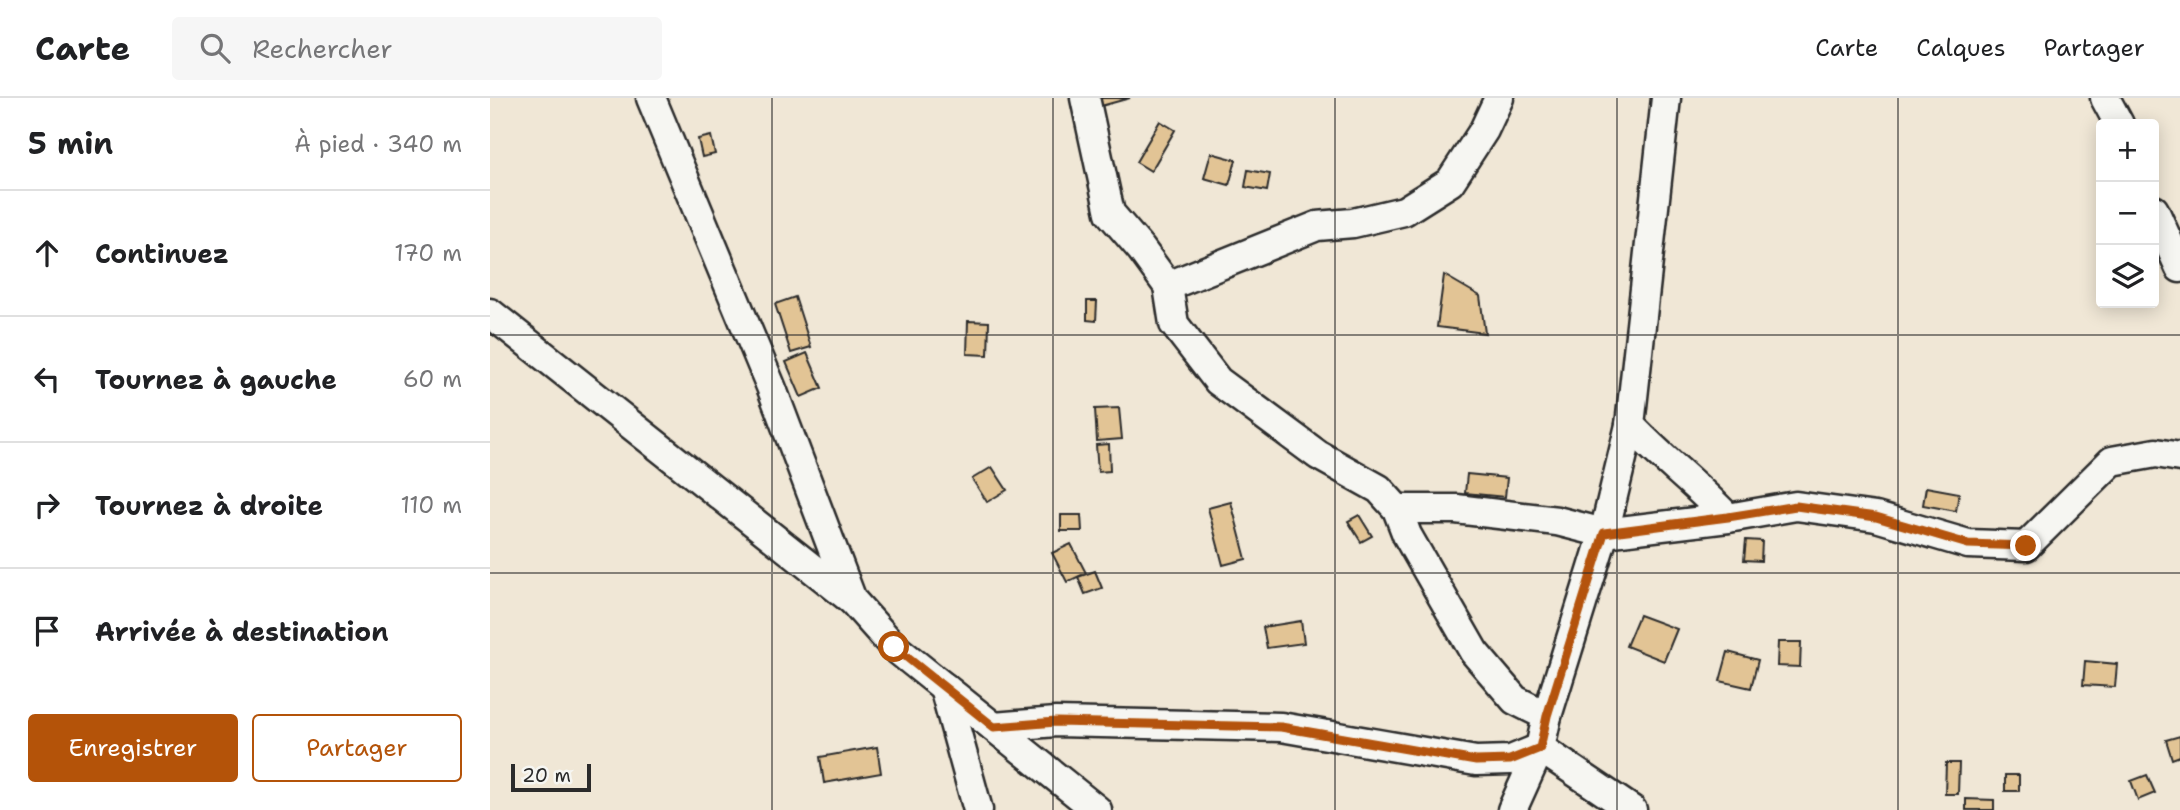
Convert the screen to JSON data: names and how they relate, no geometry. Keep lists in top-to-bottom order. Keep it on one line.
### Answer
{"scale_bar":"20 m","page":{"header":"Carte","search":"Rechercher","nav":["Carte","Calques","Partager"],"heading":["5 min","À pied · 340 m"],"map_buttons":["+","−"],"list":[["Continuez","170 m"],["Tournez à gauche","60 m"],["Tournez à droite","110 m"],"Arrivée à destination"],"buttons":["Enregistrer","Partager"],"scale":"20 m"}}
